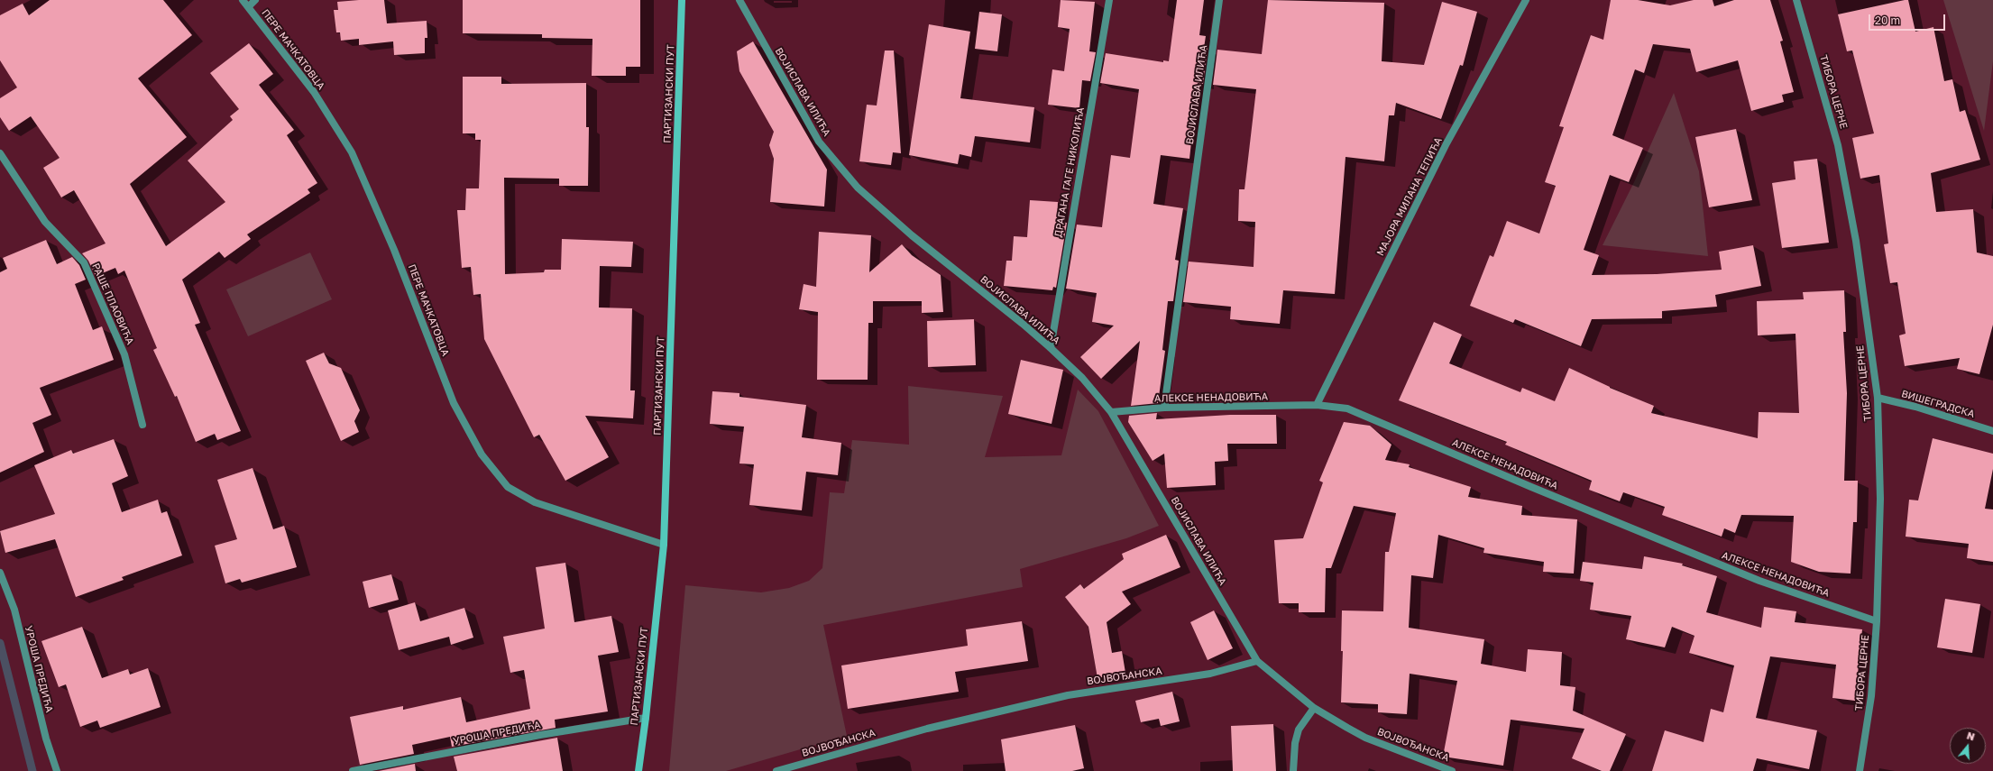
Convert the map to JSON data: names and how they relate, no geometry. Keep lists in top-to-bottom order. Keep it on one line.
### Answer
{"streets":{"main road":["ПАРТИЗАНСКИ ПУТ"],"street":["ПЕРЕ МАЧКАТОВЦА","ВОЈИСЛАВА ИЛИЋА","ТИБОРА ЦЕРНЕ","ДРАГАНА ГАГЕ НИКОЛИЋА","МАЈОРА МИЛАНА ТЕПИЋА","РАШЕ ПЛАОВИЋА","АЛЕКСЕ НЕНАДОВИЋА","ВИШЕГРАДСКА","УРОША ПРЕДИЋА","ВОЈВОЂАНСКА"]},"crossings":[["ПЕРЕ МАЧКАТОВЦА","ПАРТИЗАНСКИ ПУТ"],["ВОЈИСЛАВА ИЛИЋА","ДРАГАНА ГАГЕ НИКОЛИЋА"],["ВОЈИСЛАВА ИЛИЋА","АЛЕКСЕ НЕНАДОВИЋА"],["ВОЈИСЛАВА ИЛИЋА","ВОЈВОЂАНСКА"],["ТИБОРА ЦЕРНЕ","АЛЕКСЕ НЕНАДОВИЋА"],["ТИБОРА ЦЕРНЕ","ВИШЕГРАДСКА"],["ПАРТИЗАНСКИ ПУТ","УРОША ПРЕДИЋА"],["МАЈОРА МИЛАНА ТЕПИЋА","АЛЕКСЕ НЕНАДОВИЋА"]],"scale_bar":"20 m","north":"top"}
